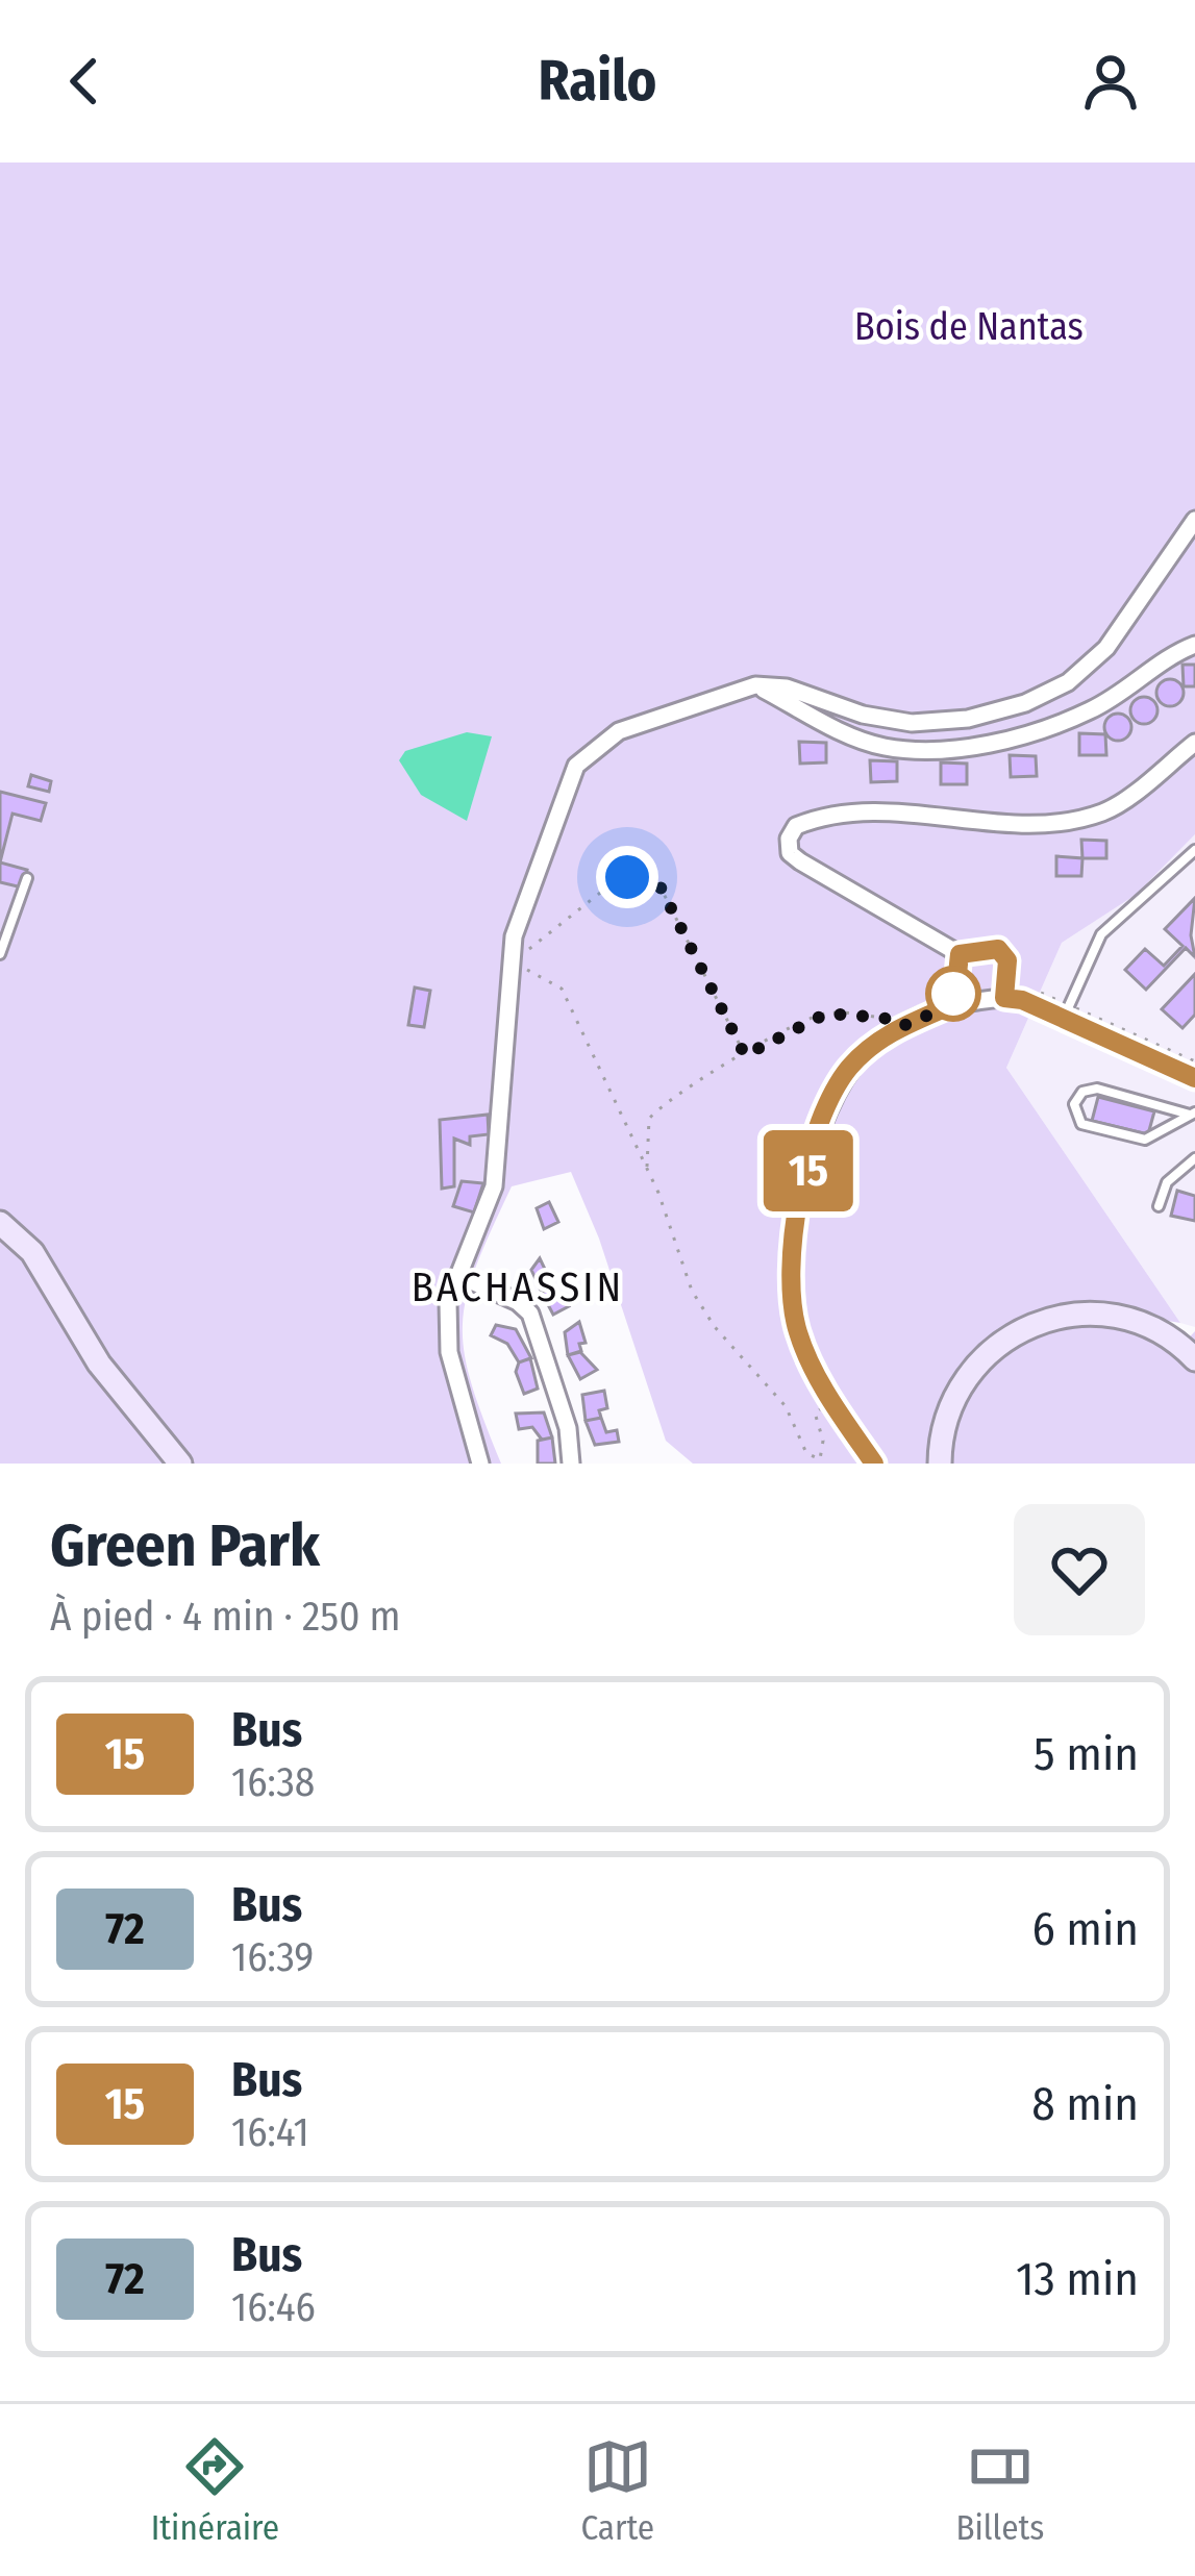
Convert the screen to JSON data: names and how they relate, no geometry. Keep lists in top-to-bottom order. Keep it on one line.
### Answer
{"districts":["BACHASSIN"],"parks":["Bois de Nantas"],"lines":["bus line 15"],"page":{"header":"Railo","on_map":"15","heading":["Green Park","À pied · 4 min · 250 m"],"list":[{"mark":"15","name":"Bus","note":"16:38","value":"5 min"},{"mark":"72","name":"Bus","note":"16:39","value":"6 min"},{"mark":"15","name":"Bus","note":"16:41","value":"8 min"},{"mark":"72","name":"Bus","note":"16:46","value":"13 min"}],"tabs":["Itinéraire","Carte","Billets"]}}
